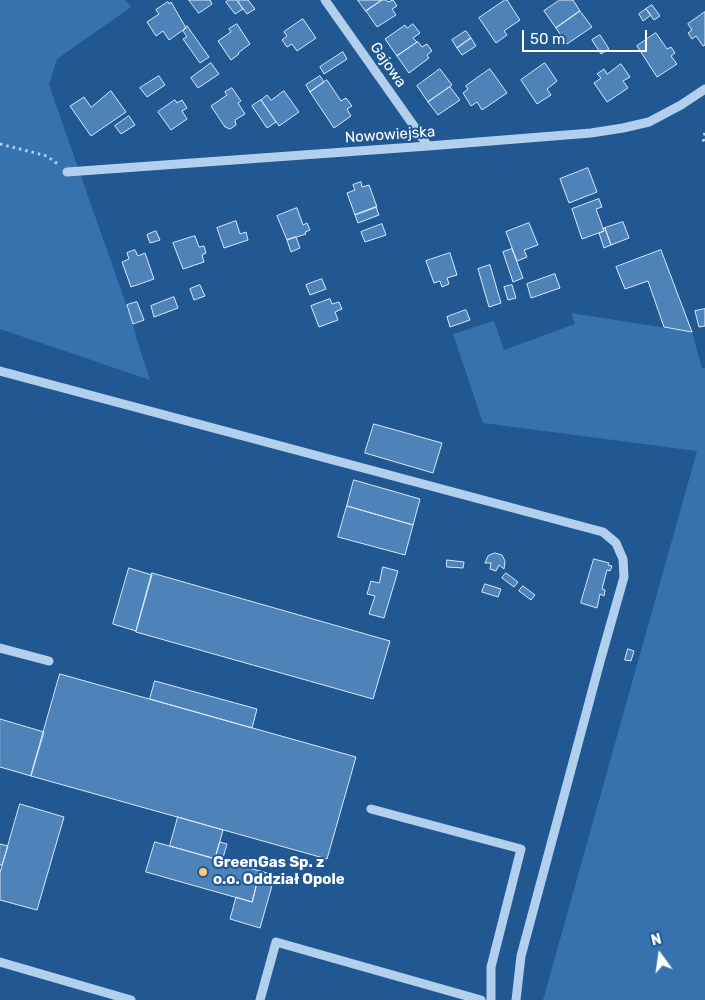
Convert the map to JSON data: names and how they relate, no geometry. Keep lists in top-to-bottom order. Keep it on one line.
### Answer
{"streets":{"street":["Gajowa","Nowowiejska"]},"crossings":[["Gajowa","Nowowiejska"]],"places":["GreenGas Sp. z o.o. Oddział Opole"],"scale_bar":"50 m","north":"top"}
